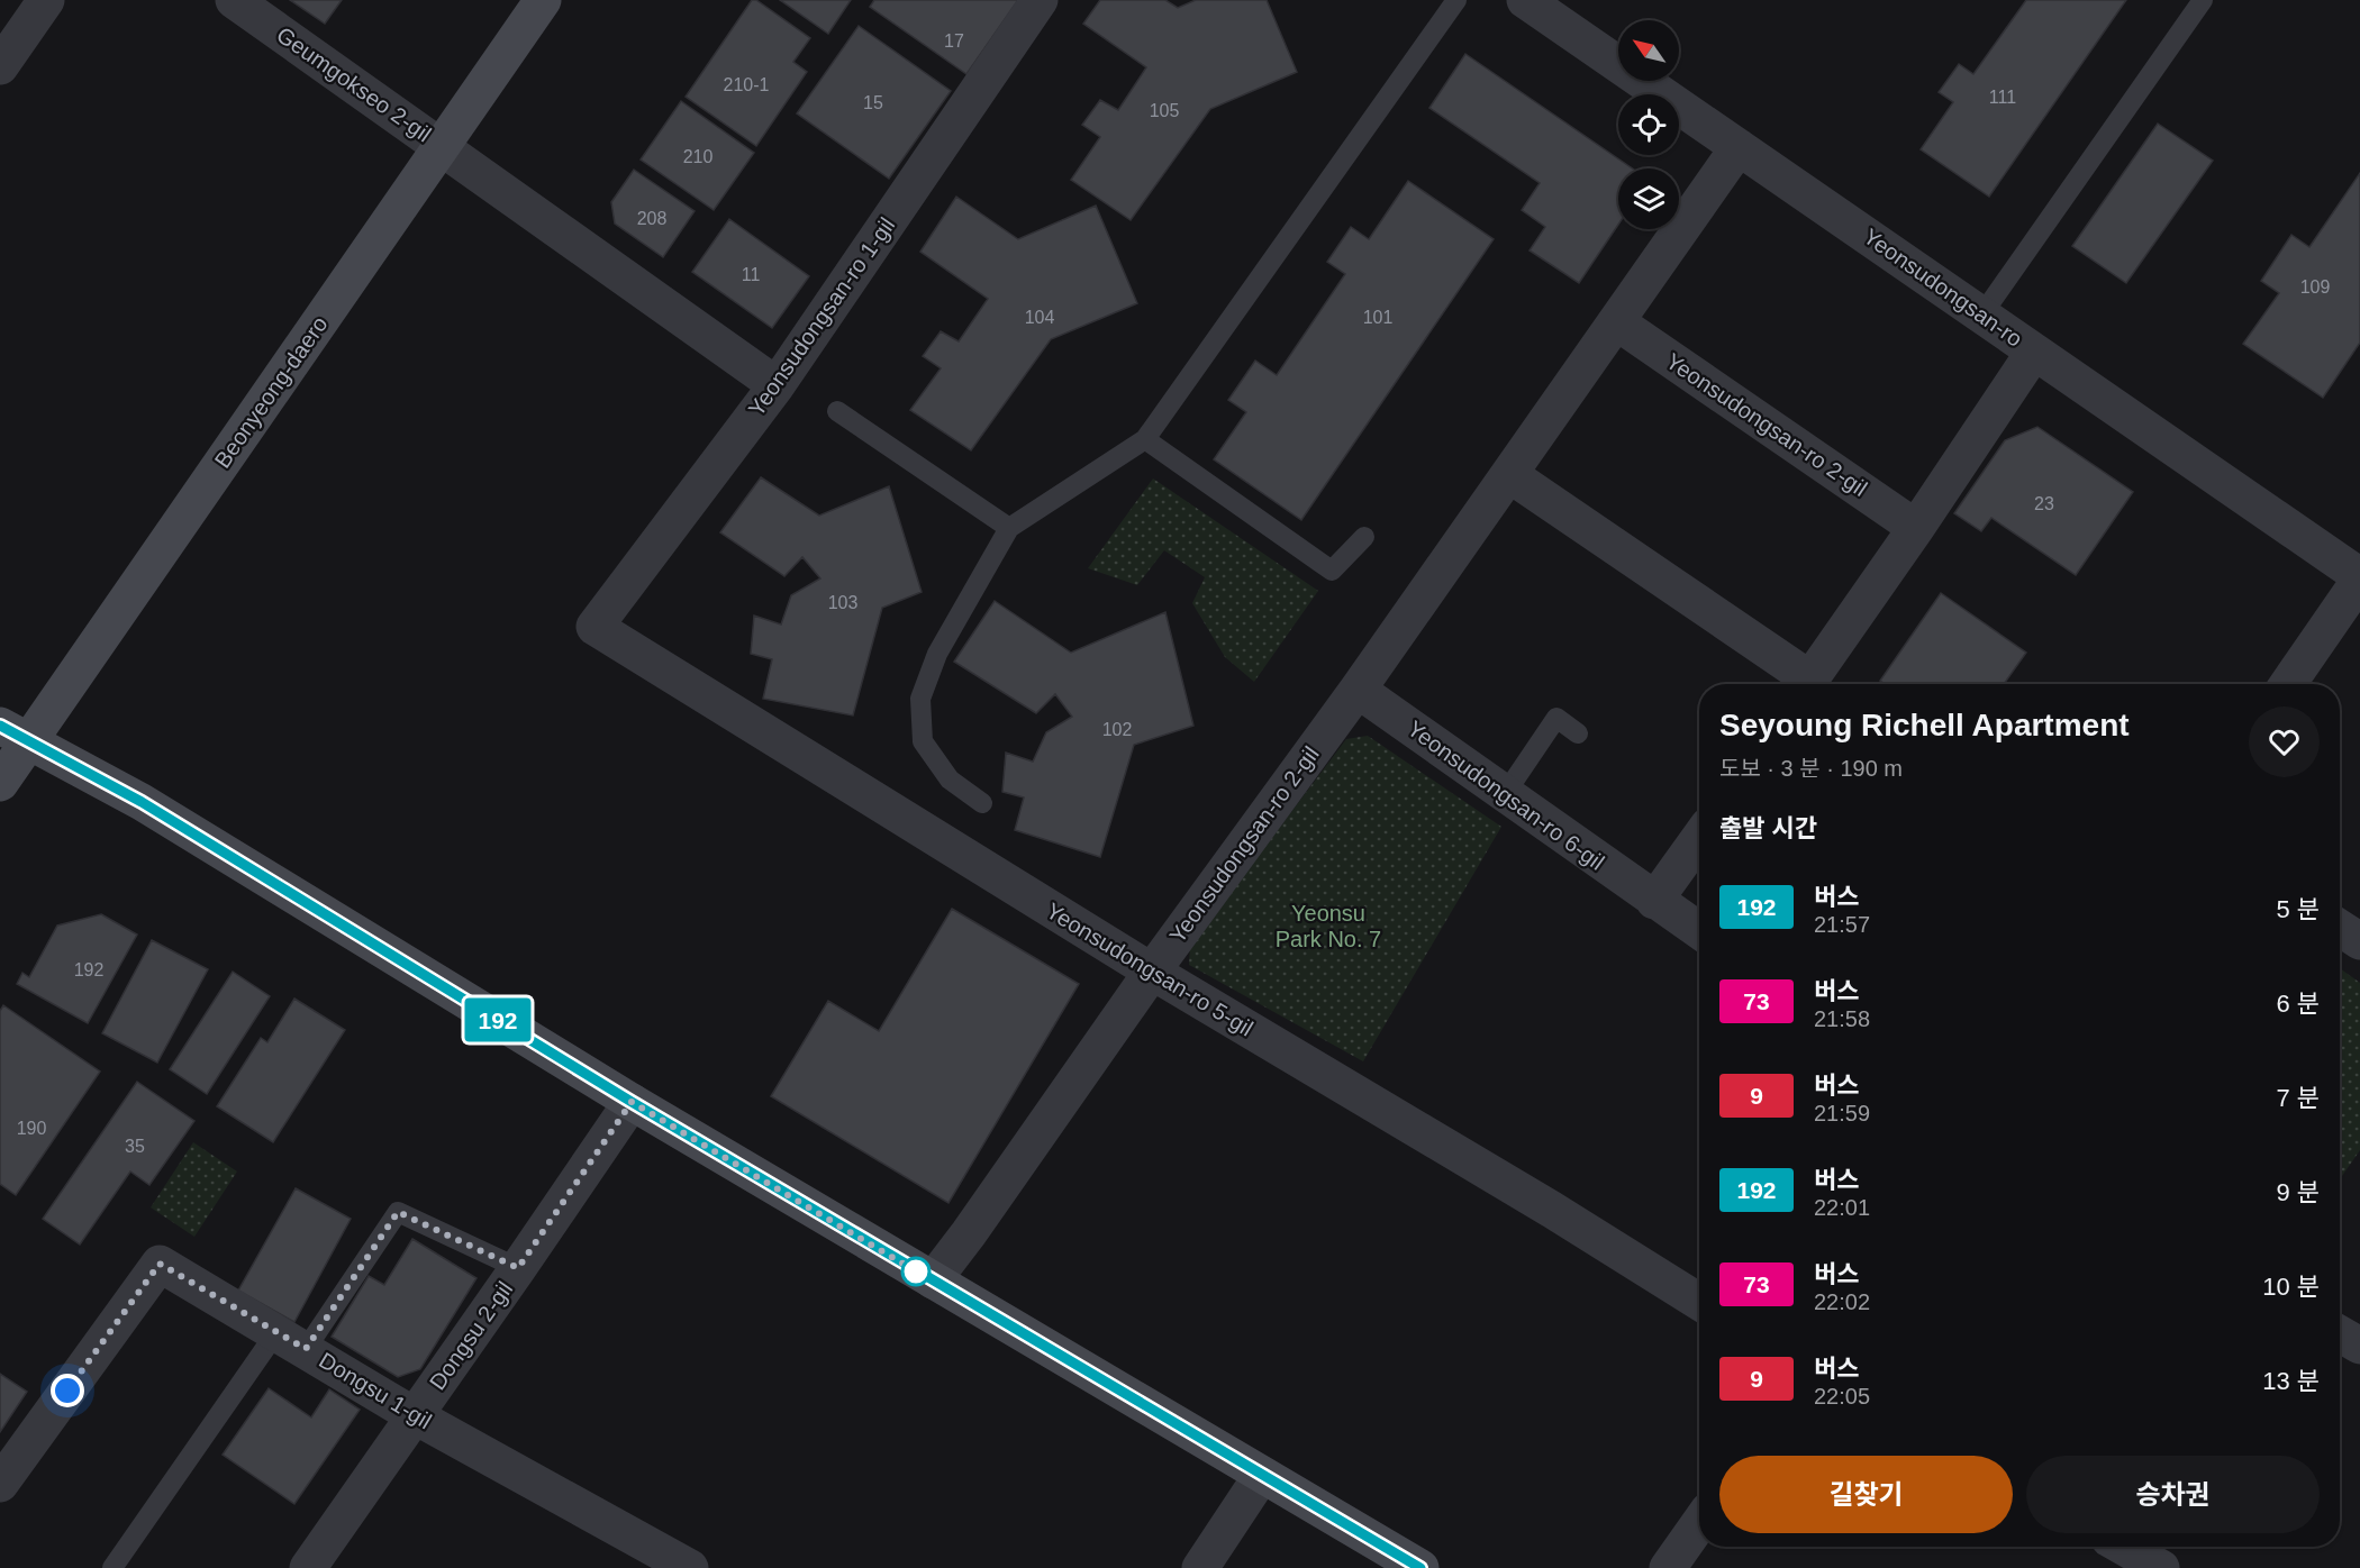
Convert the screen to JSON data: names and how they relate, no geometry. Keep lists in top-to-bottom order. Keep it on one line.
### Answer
{"streets":{"street":["Geumgokseo 2-gil","Yeonsudongsan-ro","Yeonsudongsan-ro 1-gil","Beonyeong-daero","Yeonsudongsan-ro 2-gil","Yeonsudongsan-ro 6-gil","Yeonsudongsan-ro 5-gil","Dongsu 2-gil","Dongsu 1-gil"]},"crossings":[["Geumgokseo 2-gil","Yeonsudongsan-ro 1-gil"],["Geumgokseo 2-gil","Beonyeong-daero"],["Yeonsudongsan-ro","Yeonsudongsan-ro 2-gil"],["Yeonsudongsan-ro 1-gil","Yeonsudongsan-ro 5-gil"],["Yeonsudongsan-ro 2-gil","Yeonsudongsan-ro 6-gil"],["Yeonsudongsan-ro 2-gil","Yeonsudongsan-ro 5-gil"],["Dongsu 2-gil","Dongsu 1-gil"]],"parks":["Yeonsu Park No. 7"],"lines":["bus line 192"],"house_numbers":["17","210-1","111","15","105","210","208","11","109","104","101","23","103","102","192","190","35"],"north":"top left","page":{"on_map":"192","heading":[["Seyoung Richell Apartment","도보 · 3 분 · 190 m"],"출발 시간"],"list":[{"mark":"192","name":"버스","note":"21:57","value":"5 분"},{"mark":"73","name":"버스","note":"21:58","value":"6 분"},{"mark":"9","name":"버스","note":"21:59","value":"7 분"},{"mark":"192","name":"버스","note":"22:01","value":"9 분"},{"mark":"73","name":"버스","note":"22:02","value":"10 분"},{"mark":"9","name":"버스","note":"22:05","value":"13 분"}],"buttons":["길찾기","승차권"]}}
